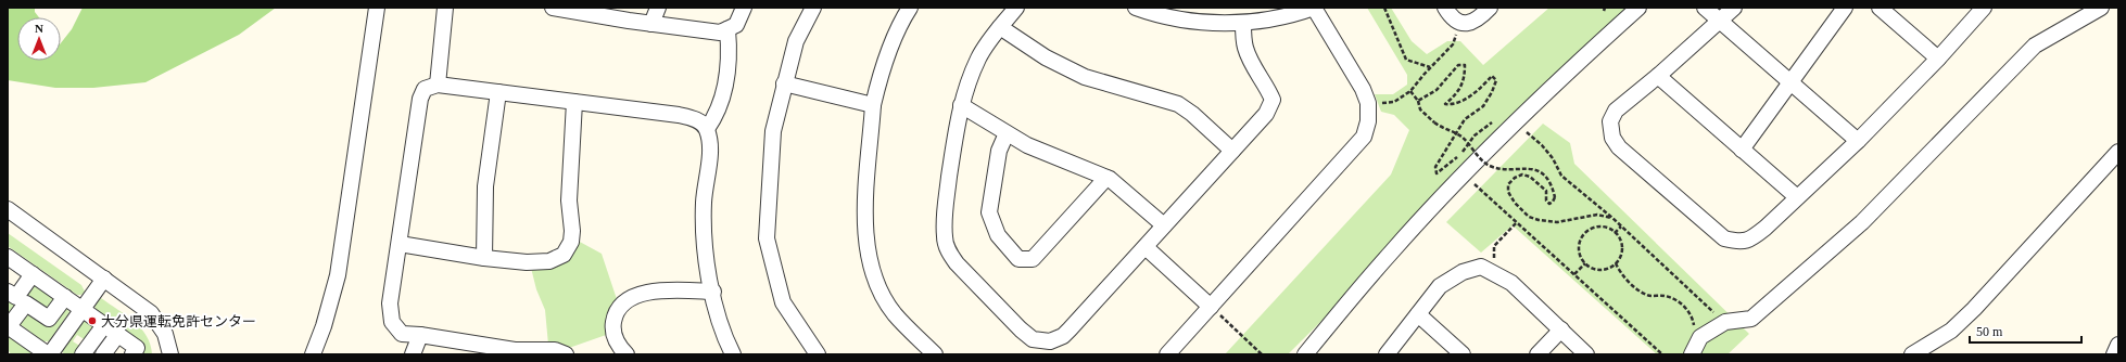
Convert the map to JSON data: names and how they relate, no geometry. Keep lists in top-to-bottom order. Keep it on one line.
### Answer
{"places":["大分県運転免許センター"],"scale_bar":"50 m","north":"top"}
